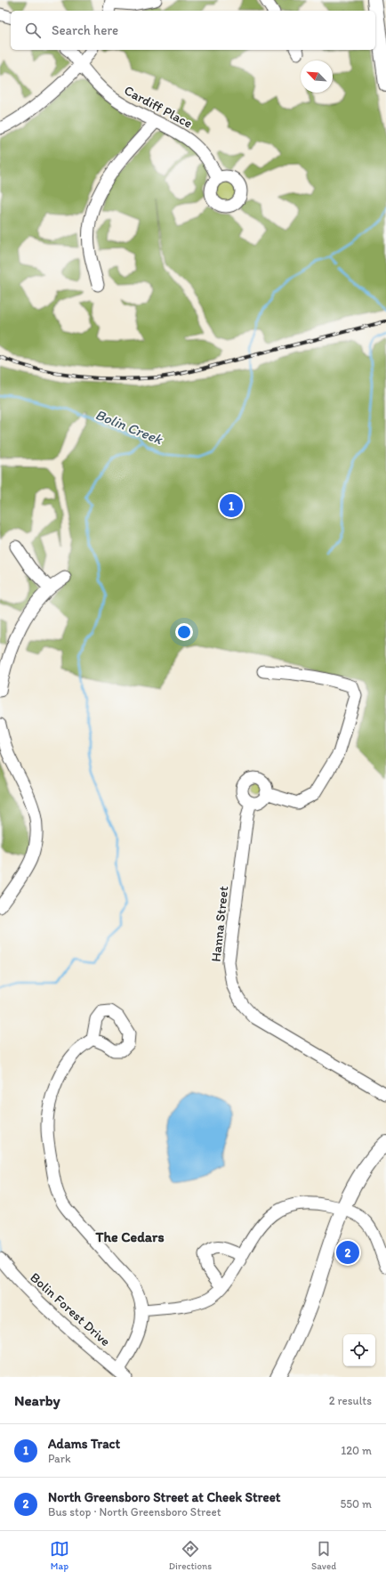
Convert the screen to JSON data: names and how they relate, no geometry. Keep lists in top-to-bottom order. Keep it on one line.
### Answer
{"streets":{"street":["Cardiff Place","Hanna Street","Bolin Forest Drive"]},"districts":["The Cedars"],"water":["Bolin Creek"],"north":"top left","page":{"search":"Search here","pins":["1","2"],"heading":["Nearby","2 results"],"list":[{"mark":"1","name":"Adams Tract","note":"Park","value":"120 m"},{"mark":"2","name":"North Greensboro Street at Cheek Street","note":"Bus stop · North Greensboro Street","value":"550 m"}],"nav":["Map","Directions","Saved"]}}
